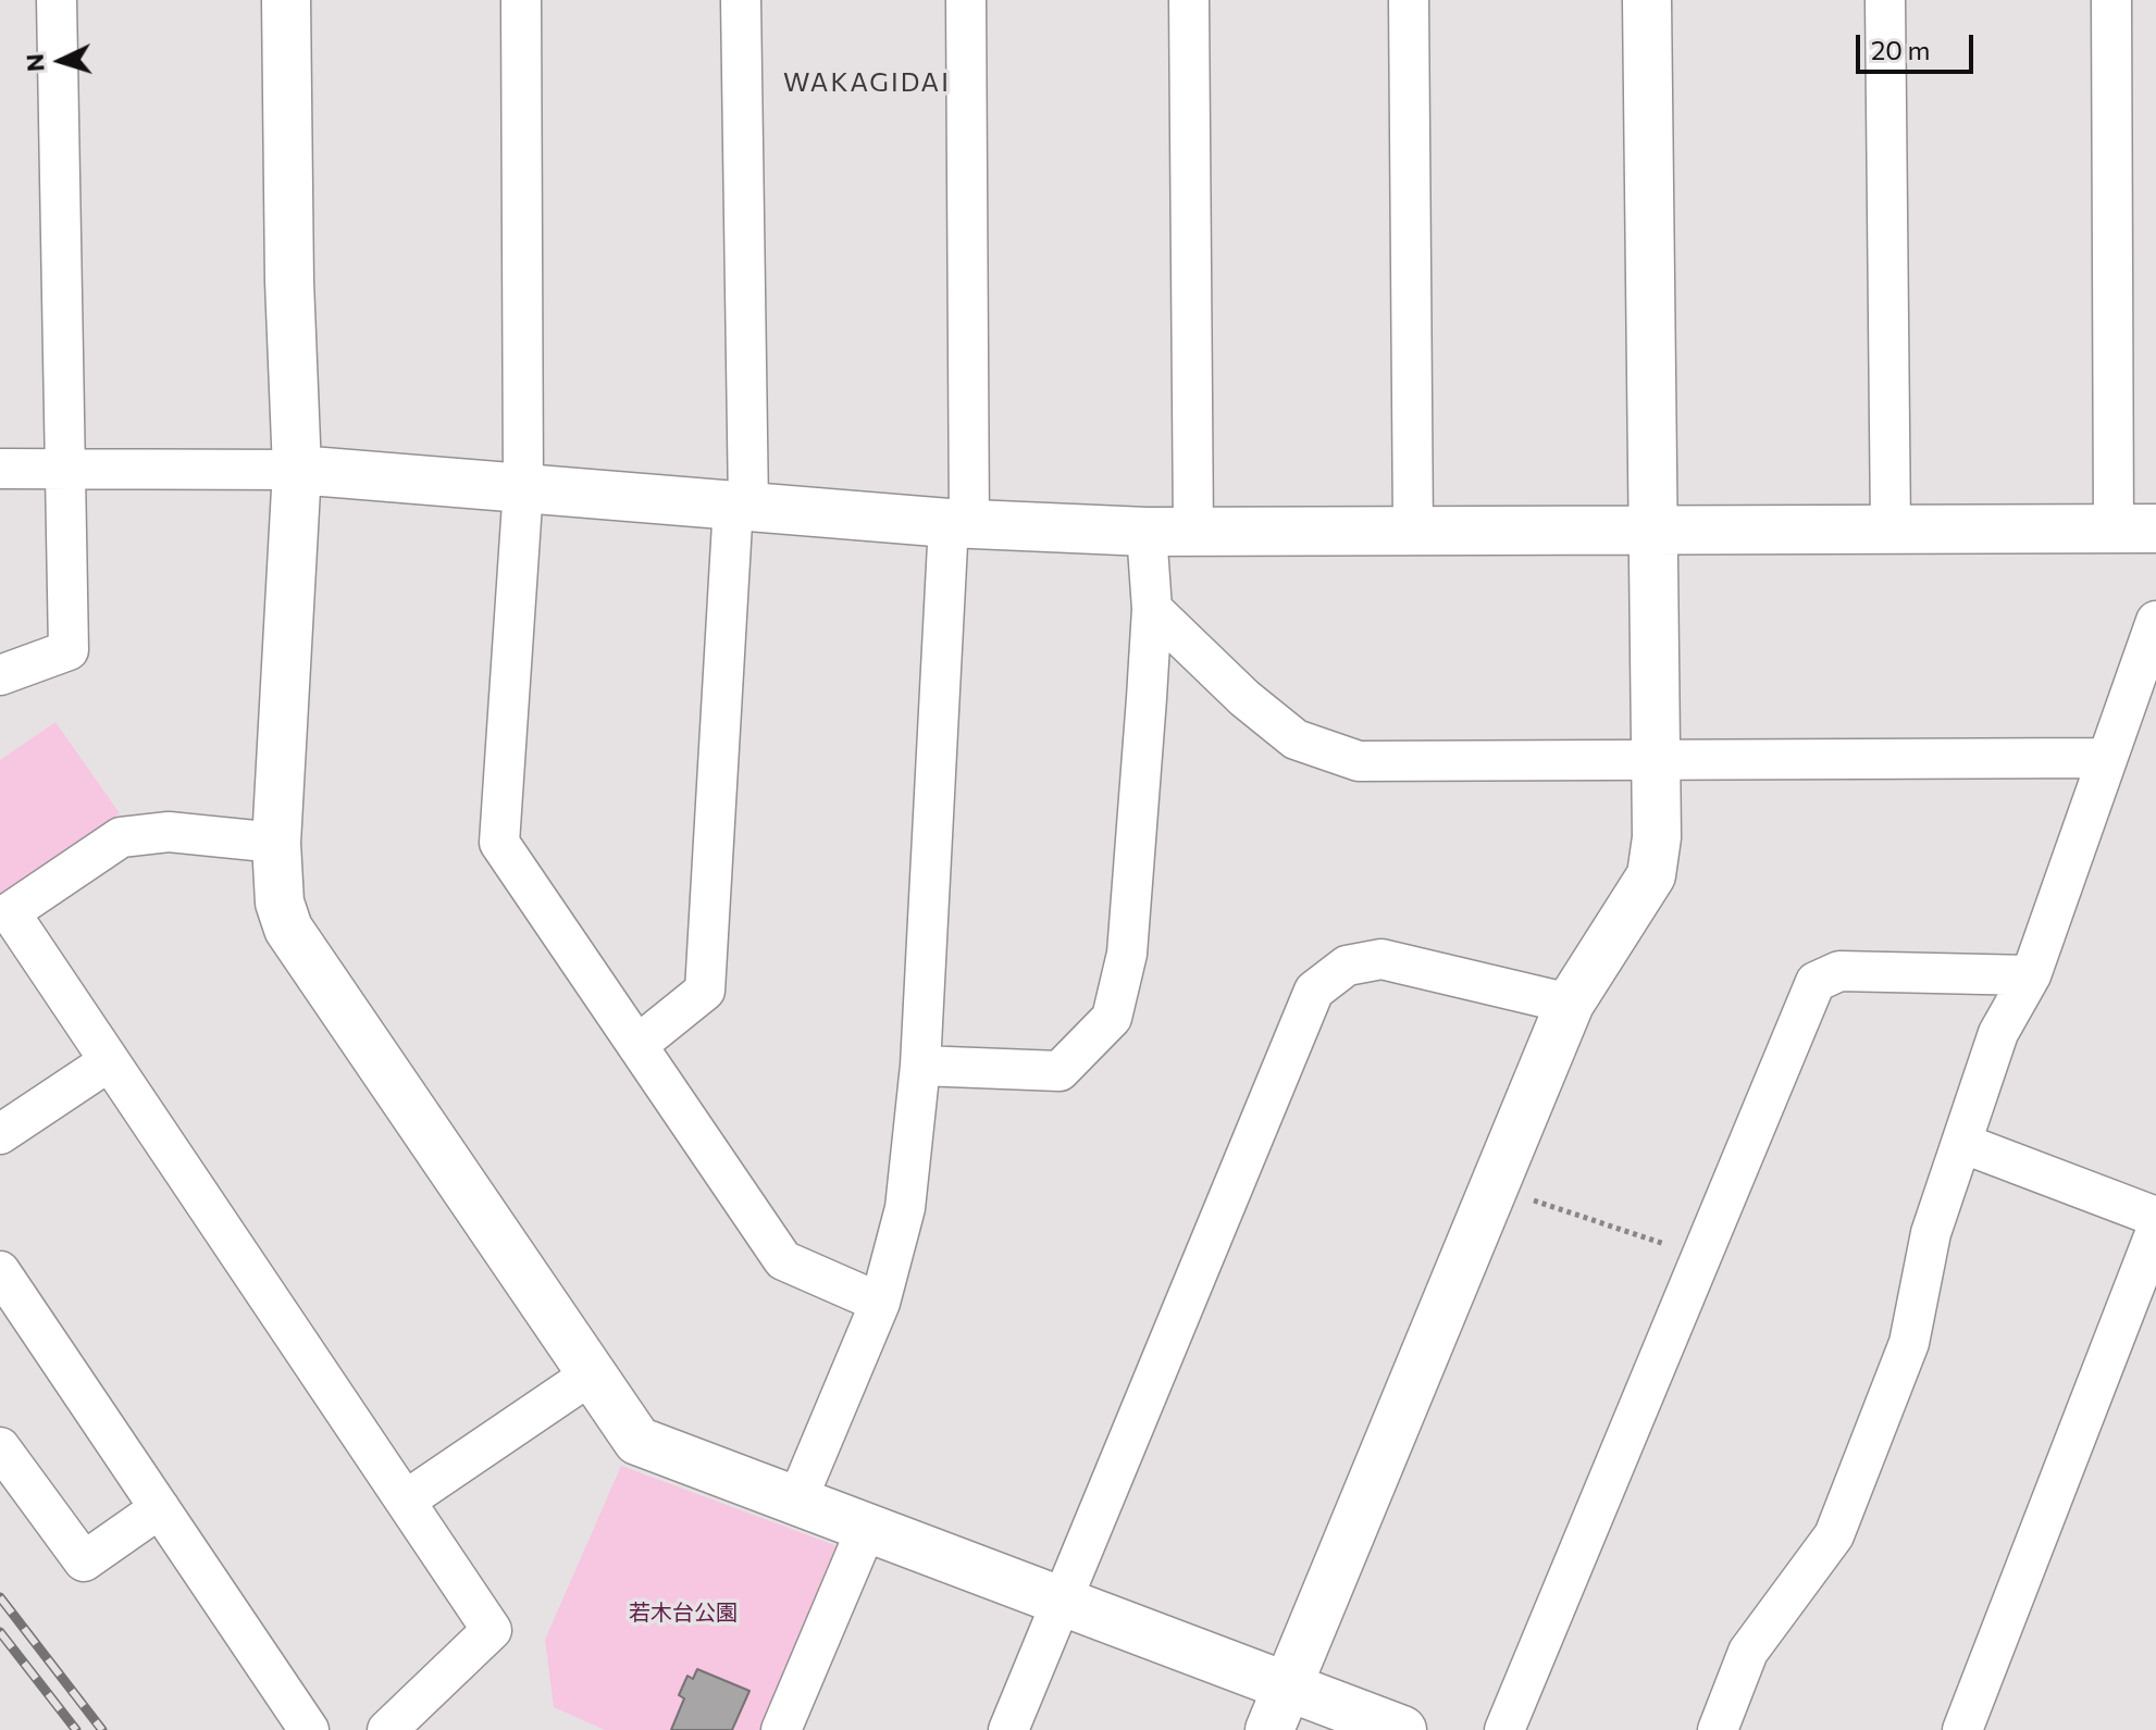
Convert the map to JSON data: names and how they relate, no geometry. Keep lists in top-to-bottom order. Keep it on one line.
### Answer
{"districts":["WAKAGIDAI"],"parks":["若木台公園"],"scale_bar":"20 m","north":"left"}
